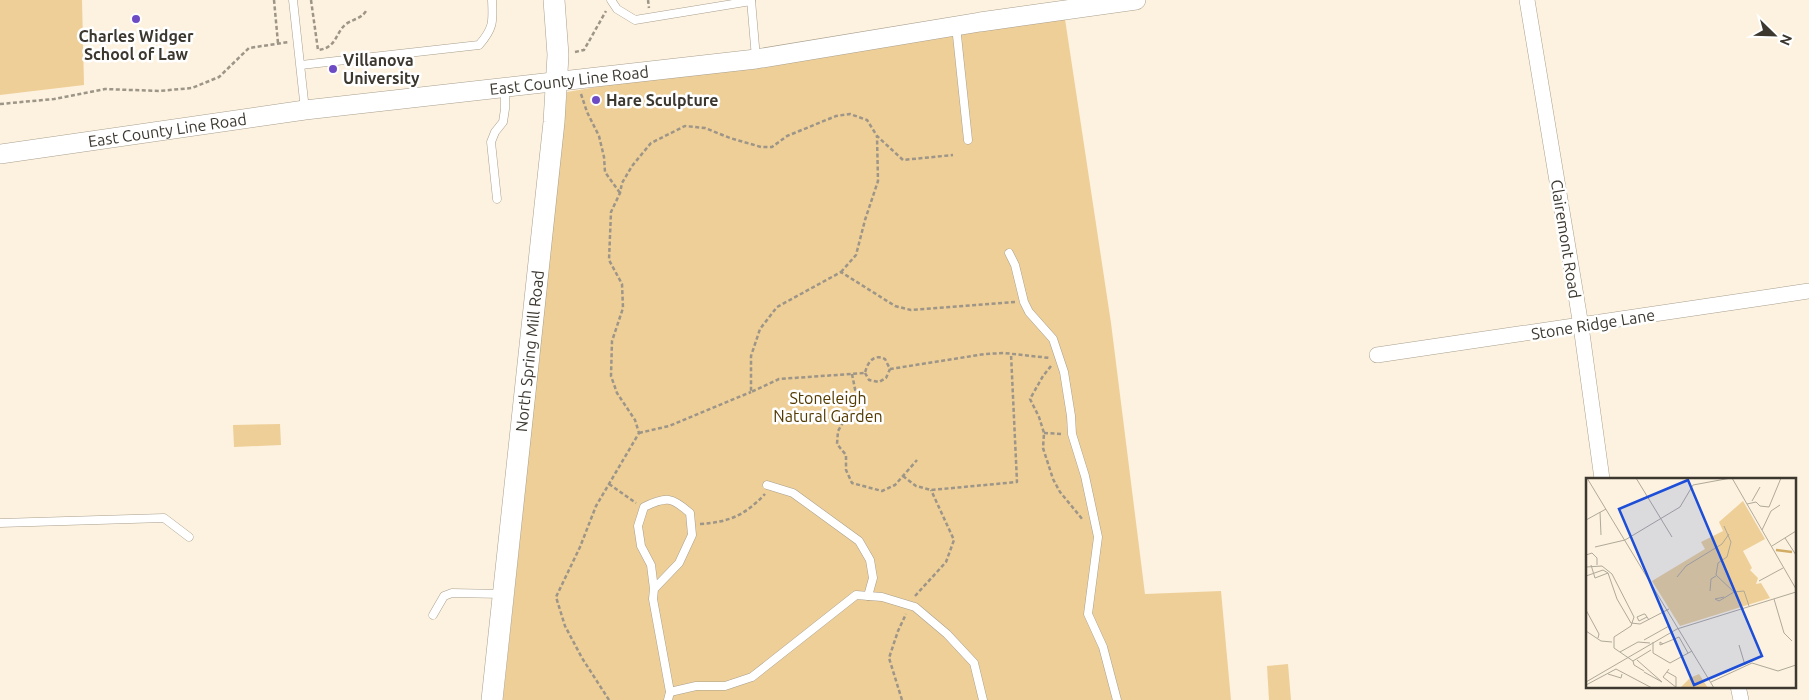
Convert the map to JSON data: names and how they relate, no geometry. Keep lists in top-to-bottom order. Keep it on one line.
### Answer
{"streets":{"main road":["North Spring Mill Road"],"street":["East County Line Road","Clairemont Road","Stone Ridge Lane"]},"crossings":[["East County Line Road","North Spring Mill Road"],["Clairemont Road","Stone Ridge Lane"]],"parks":["Stoneleigh Natural Garden"],"places":["Charles Widger School of Law","Villanova University","Hare Sculpture"],"north":"bottom right"}
